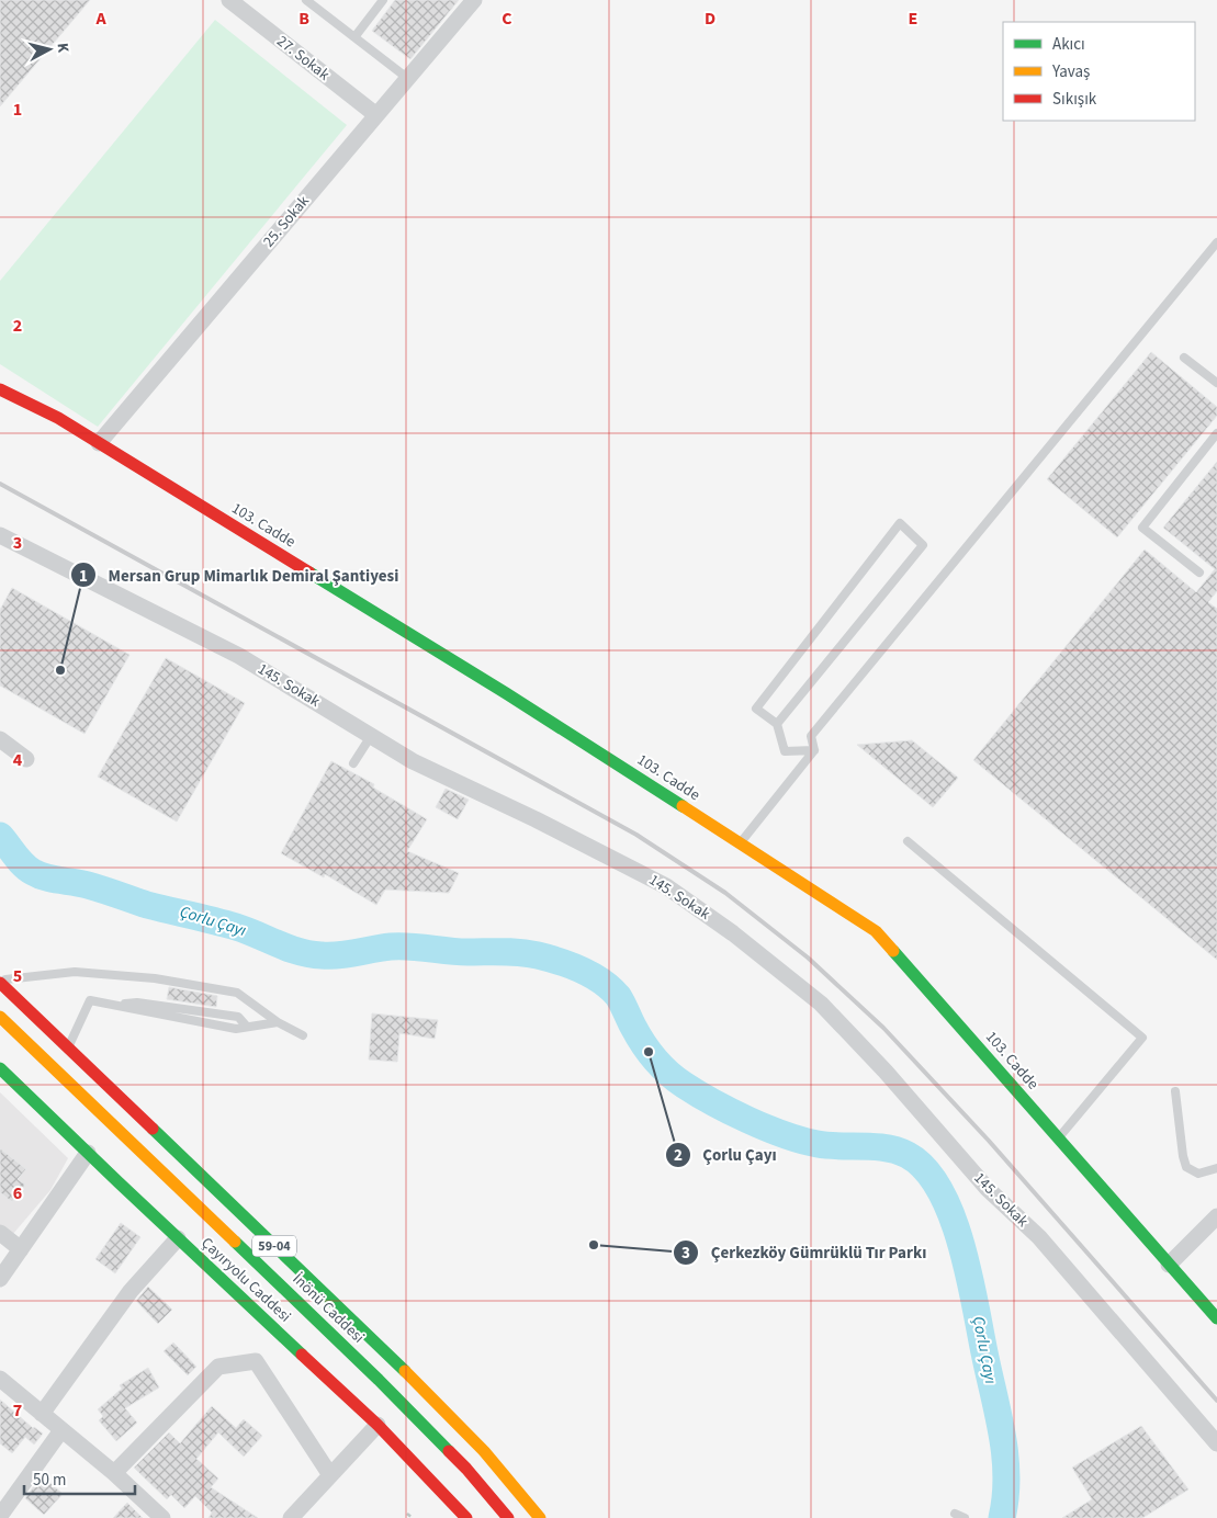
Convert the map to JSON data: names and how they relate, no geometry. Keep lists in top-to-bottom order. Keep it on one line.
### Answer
{"streets":{"street":["27. Sokak","25. Sokak","103. Cadde","145. Sokak","59-04","Çayıryolu Caddesi","İnönü Caddesi"]},"crossings":[["27. Sokak","25. Sokak"],["25. Sokak","103. Cadde"]],"water":["Çorlu Çayı"],"places":["Mersan Grup Mimarlık Demiral Şantiyesi","Çorlu Çayı","Çerkezköy Gümrüklü Tır Parkı"],"legend":["Akıcı","Yavaş","Sıkışık"],"scale_bar":"50 m","north":"right","grid":{"columns":["A","B","C","D","E"],"rows":["1","2","3","4","5","6","7"]}}
